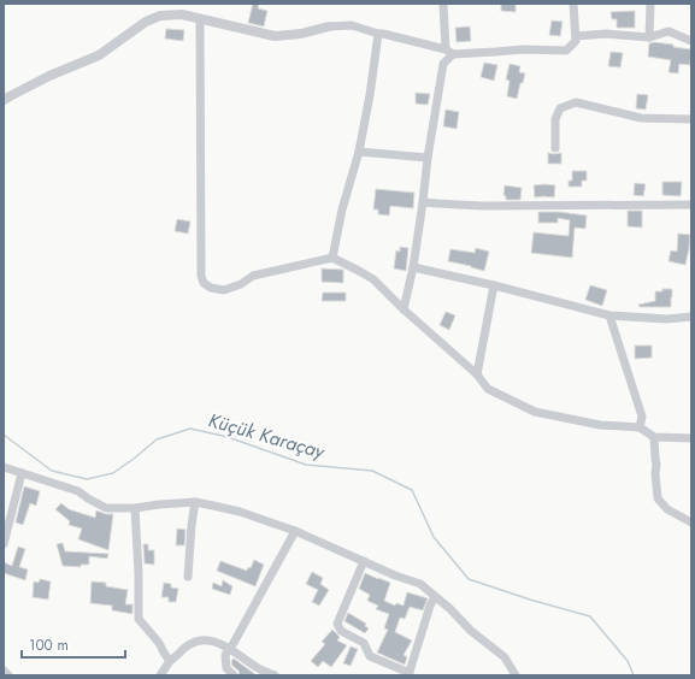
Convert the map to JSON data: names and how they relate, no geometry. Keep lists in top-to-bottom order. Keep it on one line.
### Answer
{"water":["Küçük Karaçay"],"scale_bar":"100 m"}
